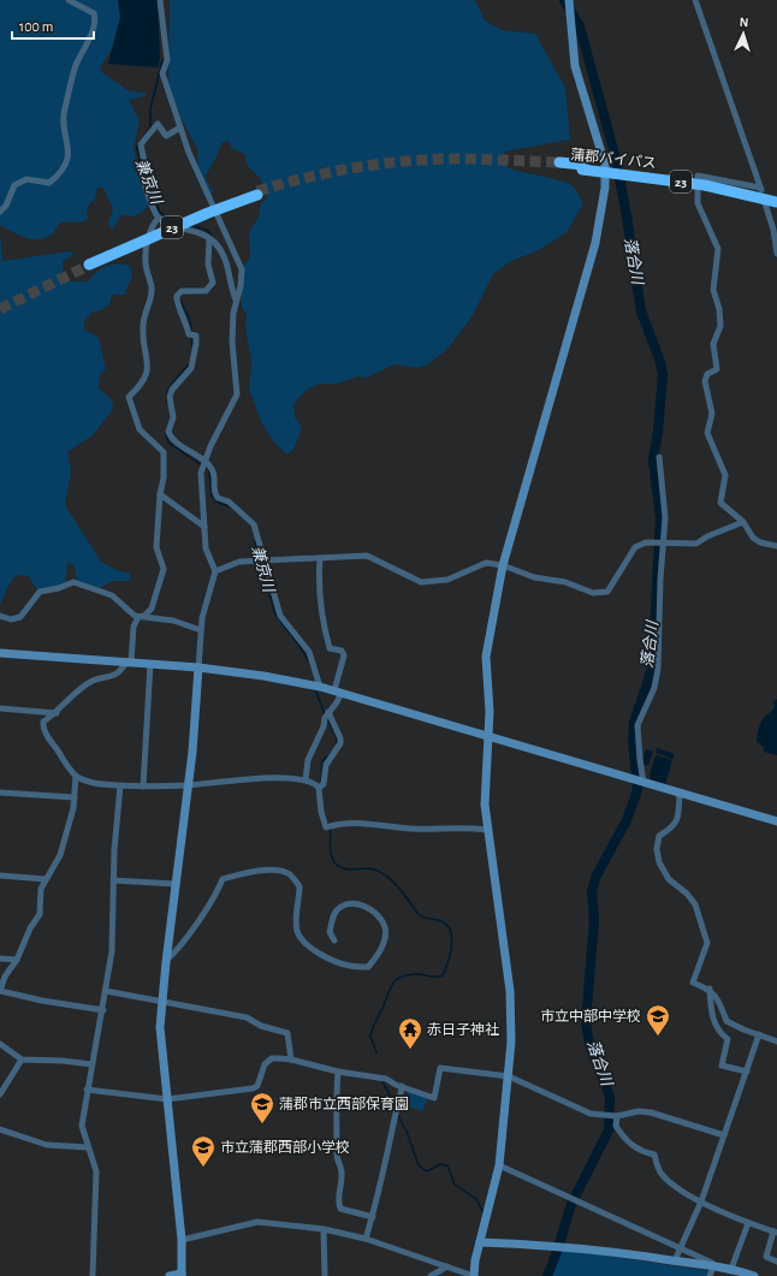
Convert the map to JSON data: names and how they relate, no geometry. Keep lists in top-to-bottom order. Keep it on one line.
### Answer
{"streets":{"highway":["蒲郡バイパス","23"]},"water":["兼京川","落合川"],"places":{"school or university":["市立中部中学校","蒲郡市立西部保育園","市立蒲郡西部小学校"],"temple":["赤日子神社"]},"scale_bar":"100 m","north":"top"}
